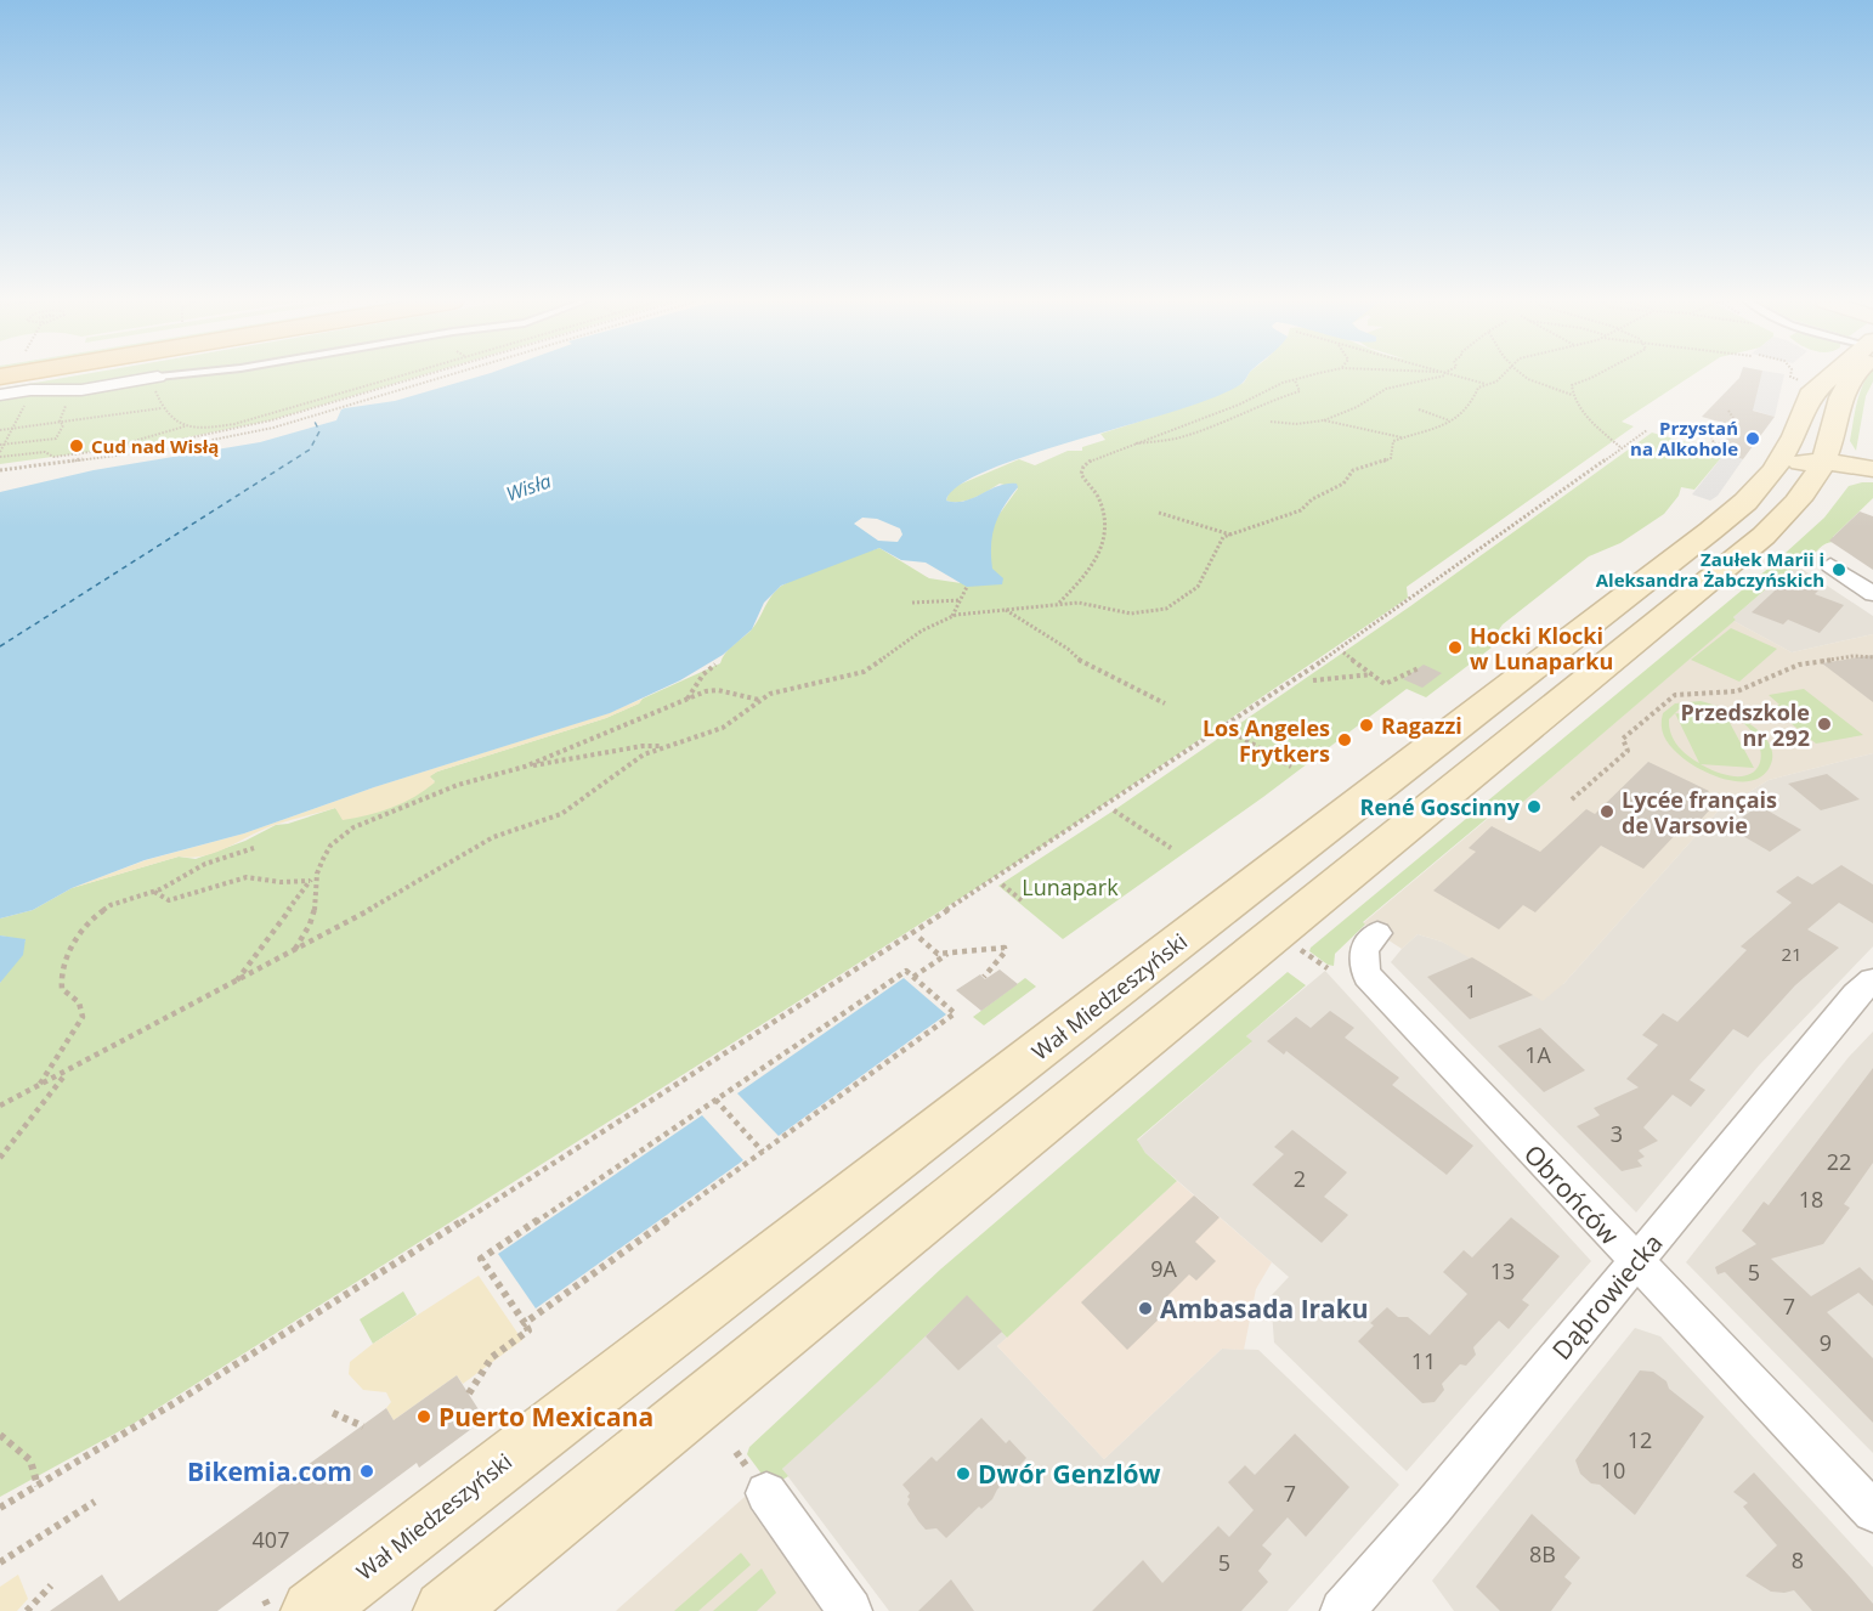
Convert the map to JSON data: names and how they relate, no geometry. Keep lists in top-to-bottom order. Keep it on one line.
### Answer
{"streets":{"main road":["Wał Miedzeszyński"],"street":["Obrońców","Dąbrowiecka"]},"crossings":[["Obrońców","Dąbrowiecka"]],"water":["Wisła"],"parks":["Lunapark"],"places":["Przystań na Alkohole","Cud nad Wisłą","Zaułek Marii i Aleksandra Żabczyńskich","Hocki Klocki w Lunaparku","Przedszkole nr 292","Ragazzi","Los Angeles Frytkers","René Goscinny","Lycée français de Varsovie","Ambasada Iraku","Puerto Mexicana","Bikemia.com","Dwór Genzlów"],"house_numbers":["21","1","1A","3","22","2","18","9A","13","5","7","9","11","12","10","7","407","8B","8","5"]}
